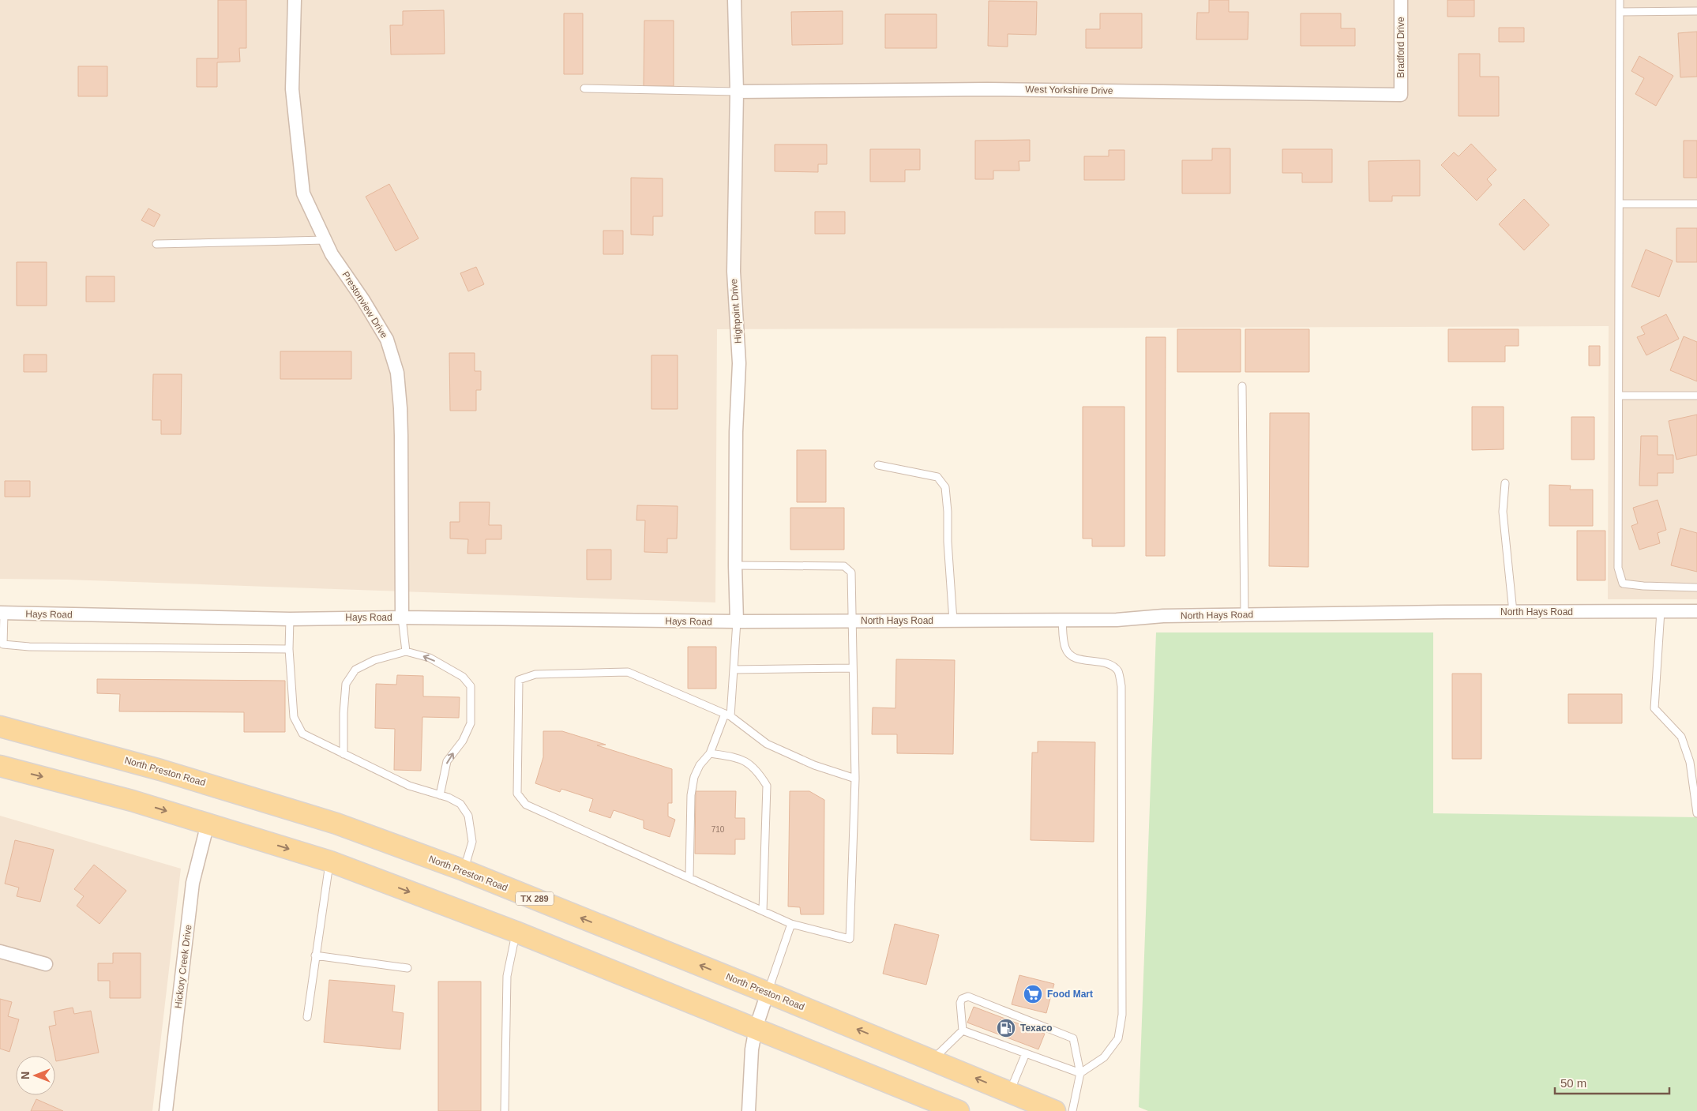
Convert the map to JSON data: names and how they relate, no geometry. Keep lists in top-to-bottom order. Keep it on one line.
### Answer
{"streets":{"main road":["North Preston Road","TX 289"],"street":["Bradford Drive","West Yorkshire Drive","Prestonview Drive","Highpoint Drive","North Hays Road","Hays Road","Hickory Creek Drive"]},"crossings":[["Bradford Drive","West Yorkshire Drive"],["West Yorkshire Drive","Highpoint Drive"],["Prestonview Drive","Hays Road"],["Highpoint Drive","North Hays Road"],["Highpoint Drive","Hays Road"],["North Hays Road","Hays Road"]],"places":{"supermarket":["Food Mart"],"fuel station":["Texaco"]},"house_numbers":["710"],"scale_bar":"50 m","north":"left"}
